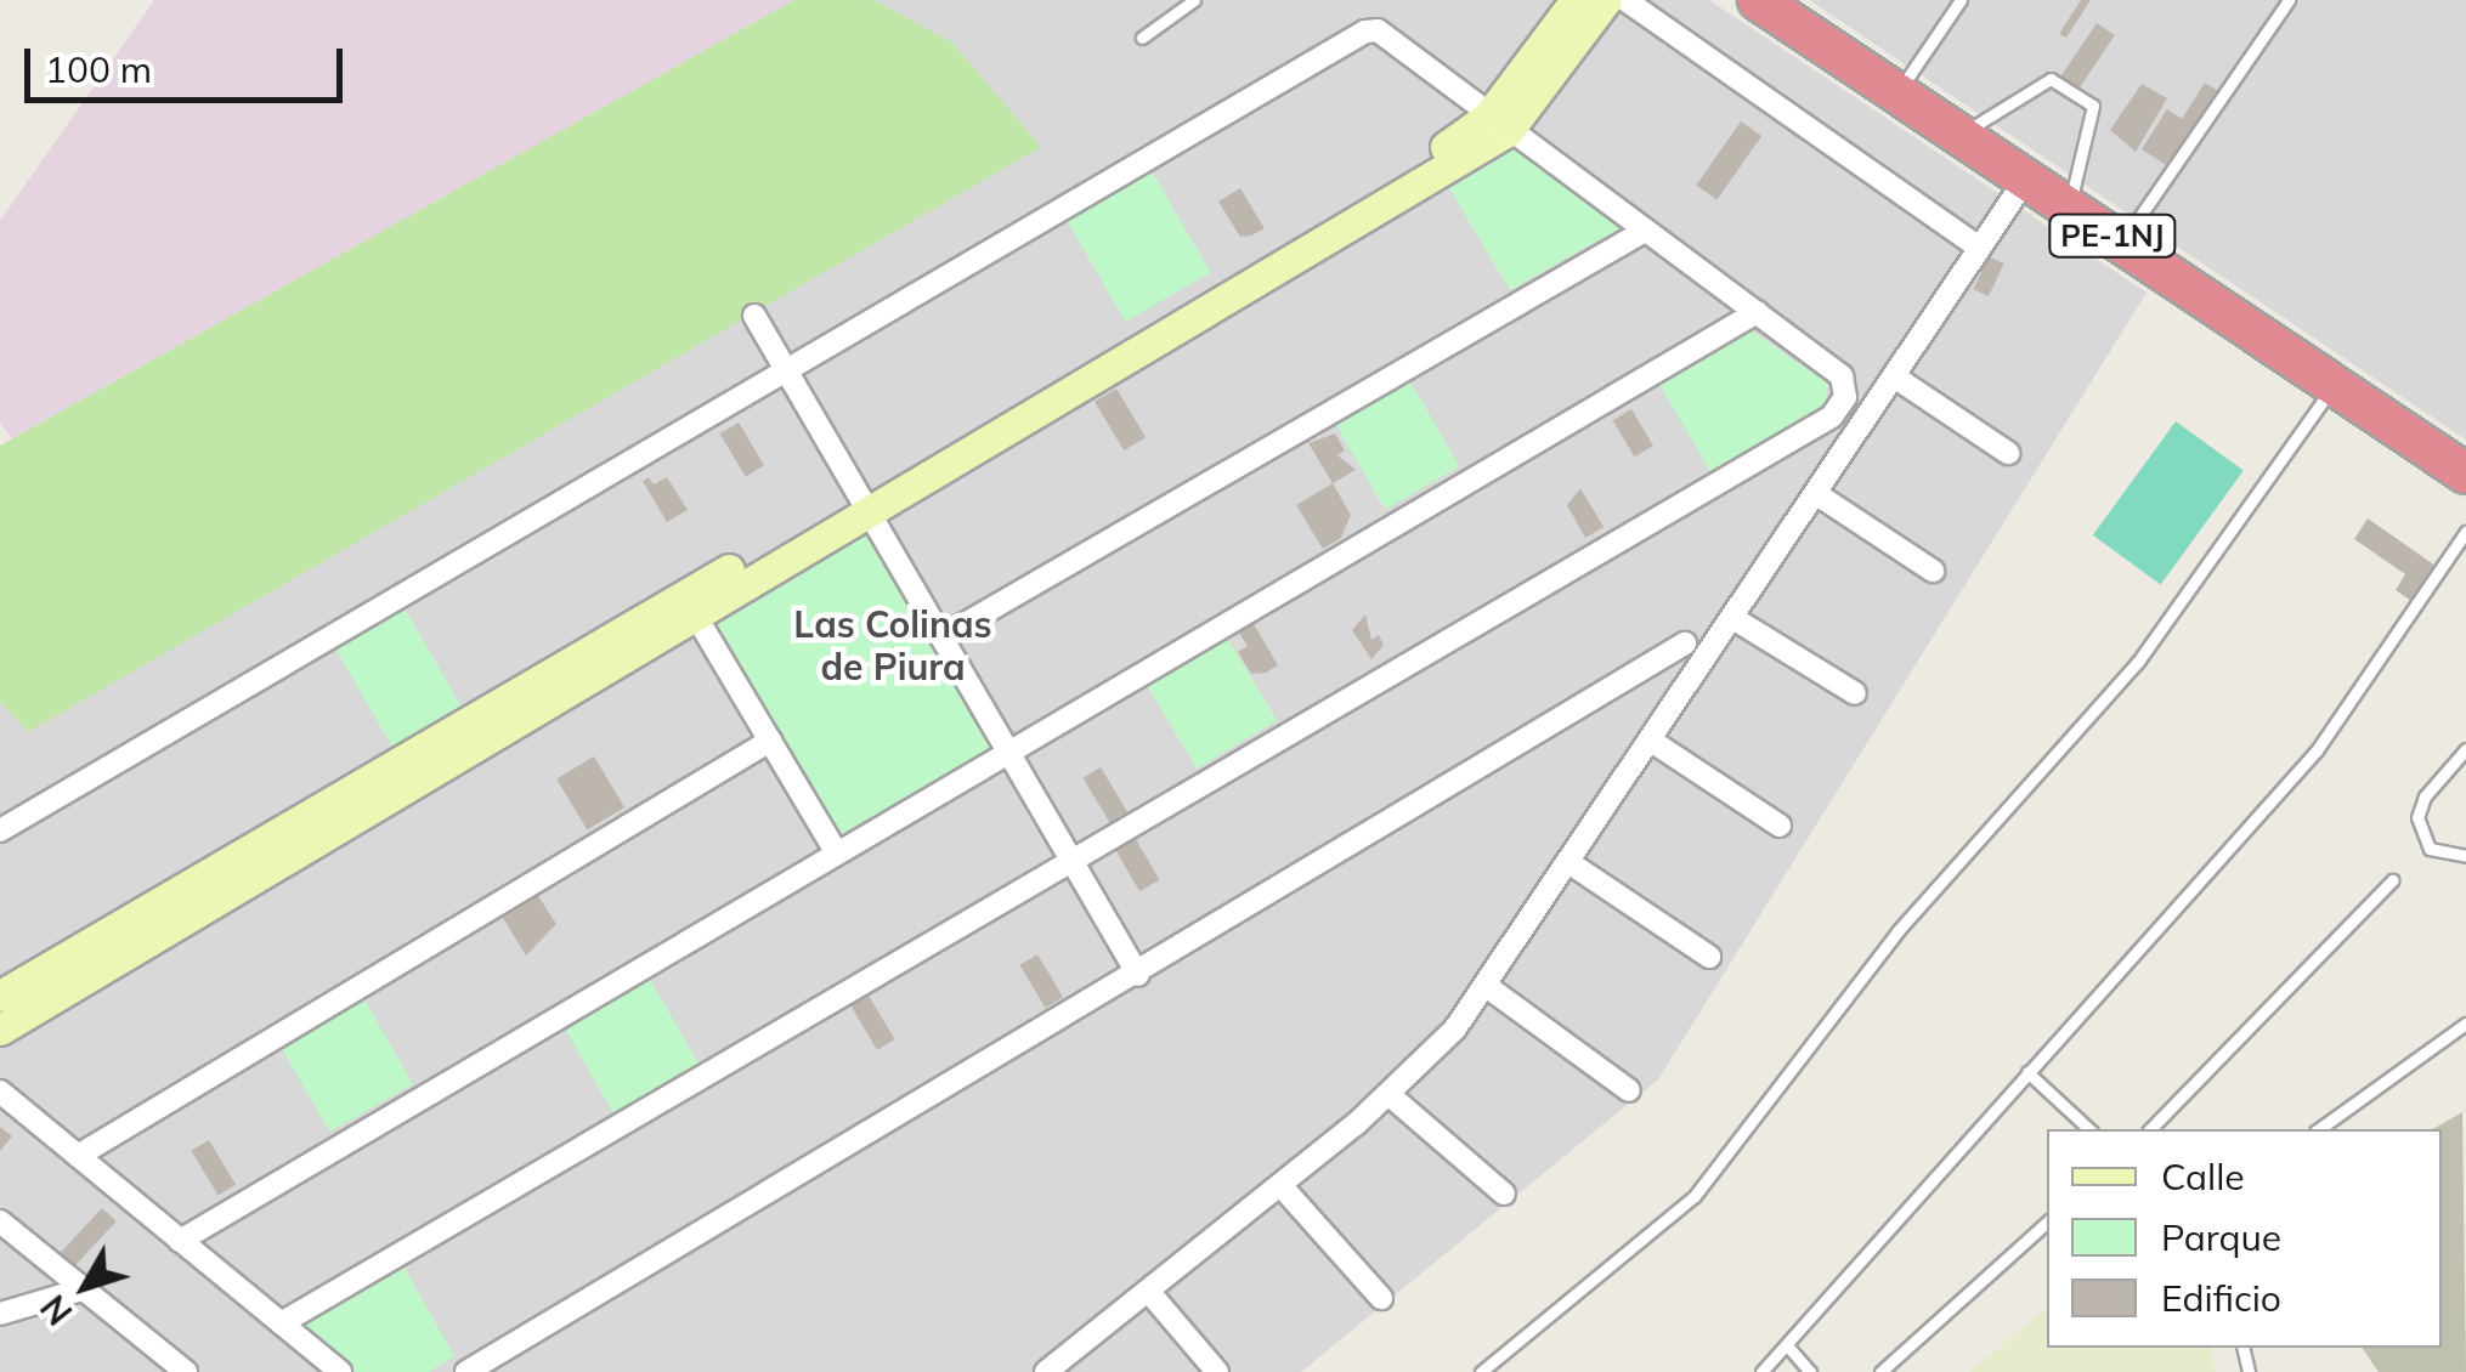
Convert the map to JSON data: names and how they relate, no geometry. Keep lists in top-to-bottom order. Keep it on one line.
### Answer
{"streets":{"highway":["PE-1NJ"]},"districts":["Las Colinas de Piura"],"legend":["Calle","Parque","Edificio"],"scale_bar":"100 m","north":"bottom left"}
